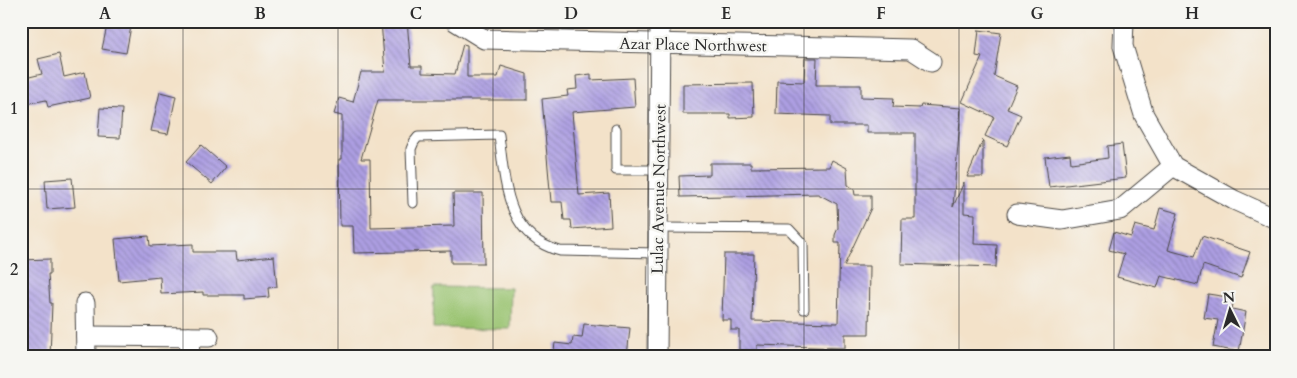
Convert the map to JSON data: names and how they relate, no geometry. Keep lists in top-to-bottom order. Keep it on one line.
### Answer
{"streets":{"street":["Azar Place Northwest","Lulac Avenue Northwest"]},"crossings":[["Azar Place Northwest","Lulac Avenue Northwest"]],"north":"top","grid":{"columns":["A","B","C","D","E","F","G","H"],"rows":["1","2"]}}
